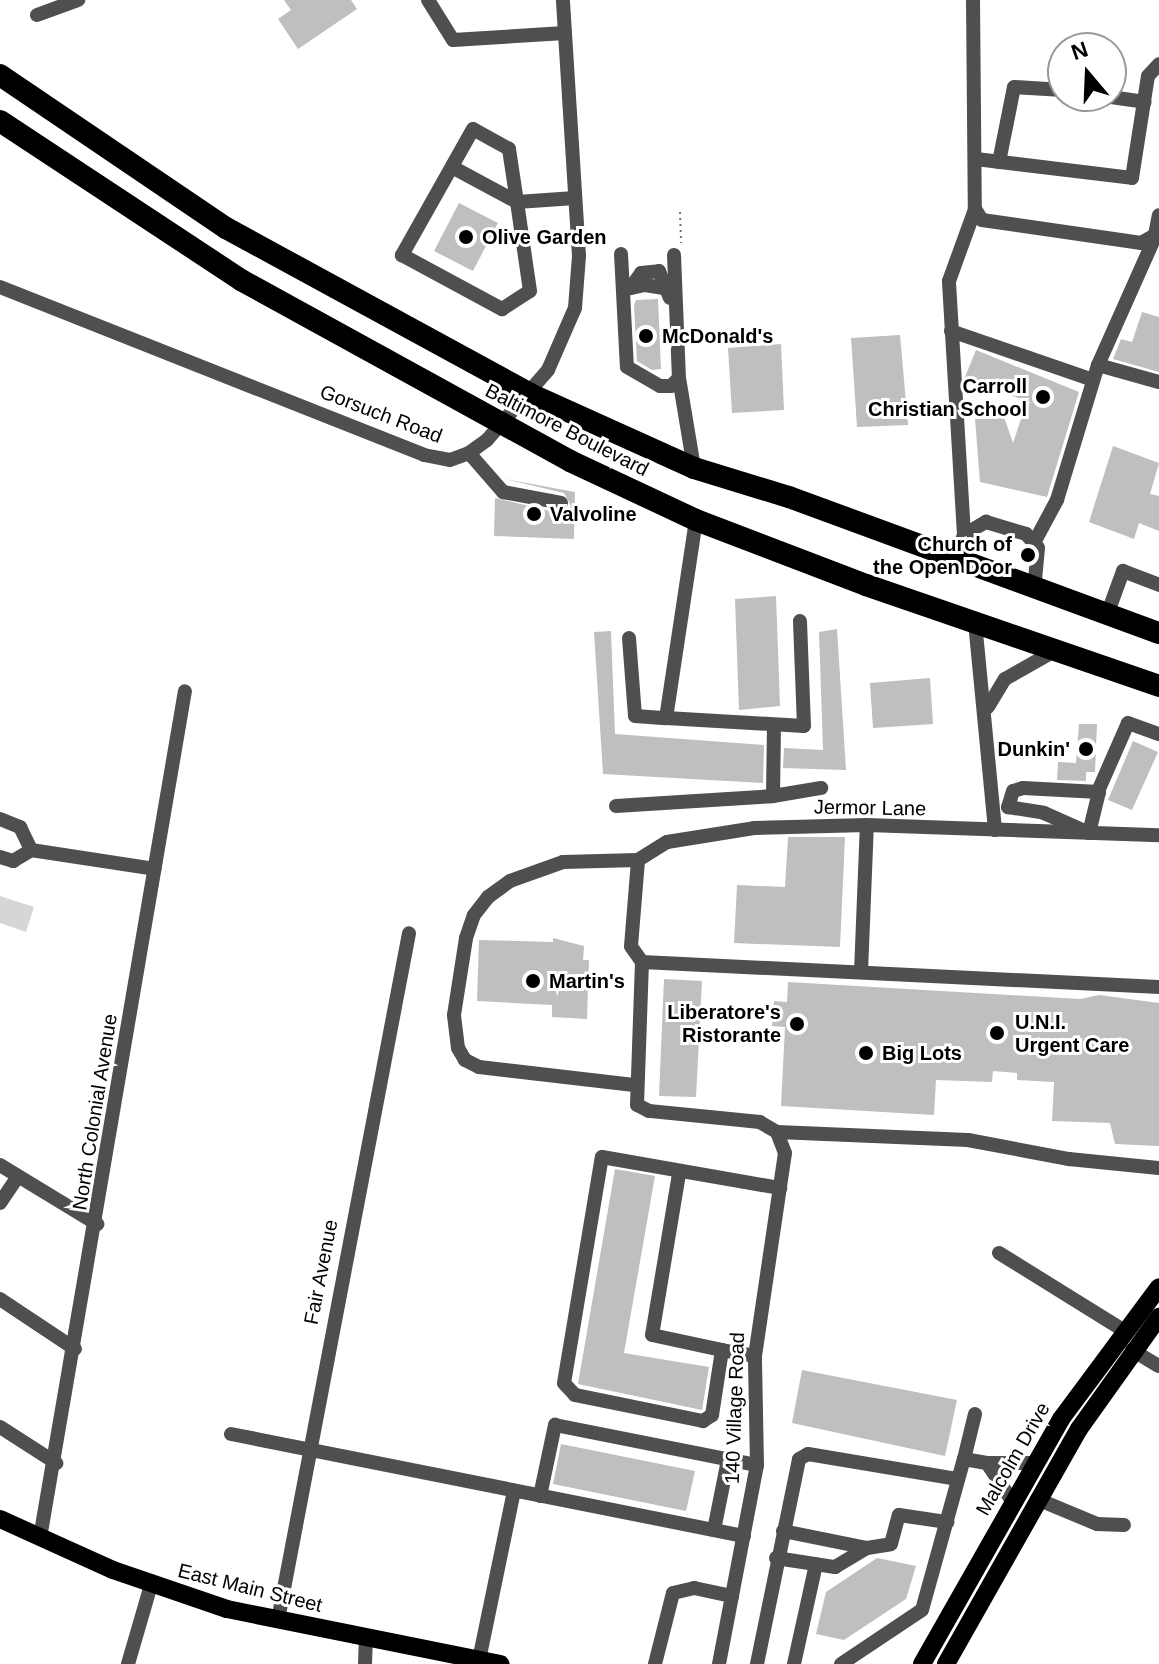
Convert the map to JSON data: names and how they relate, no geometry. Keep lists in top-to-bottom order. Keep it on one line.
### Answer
{"streets":{"highway":["Baltimore Boulevard"],"main road":["Malcolm Drive","East Main Street"],"street":["Gorsuch Road","Jermor Lane","North Colonial Avenue","Fair Avenue","140 Village Road"]},"crossings":[["North Colonial Avenue","East Main Street"],["Fair Avenue","East Main Street"]],"places":["Olive Garden","McDonald's","Carroll Christian School","Valvoline","Church of the Open Door","Dunkin'","Martin's","Liberatore's Ristorante","U.N.I. Urgent Care","Big Lots"],"north":"top"}
